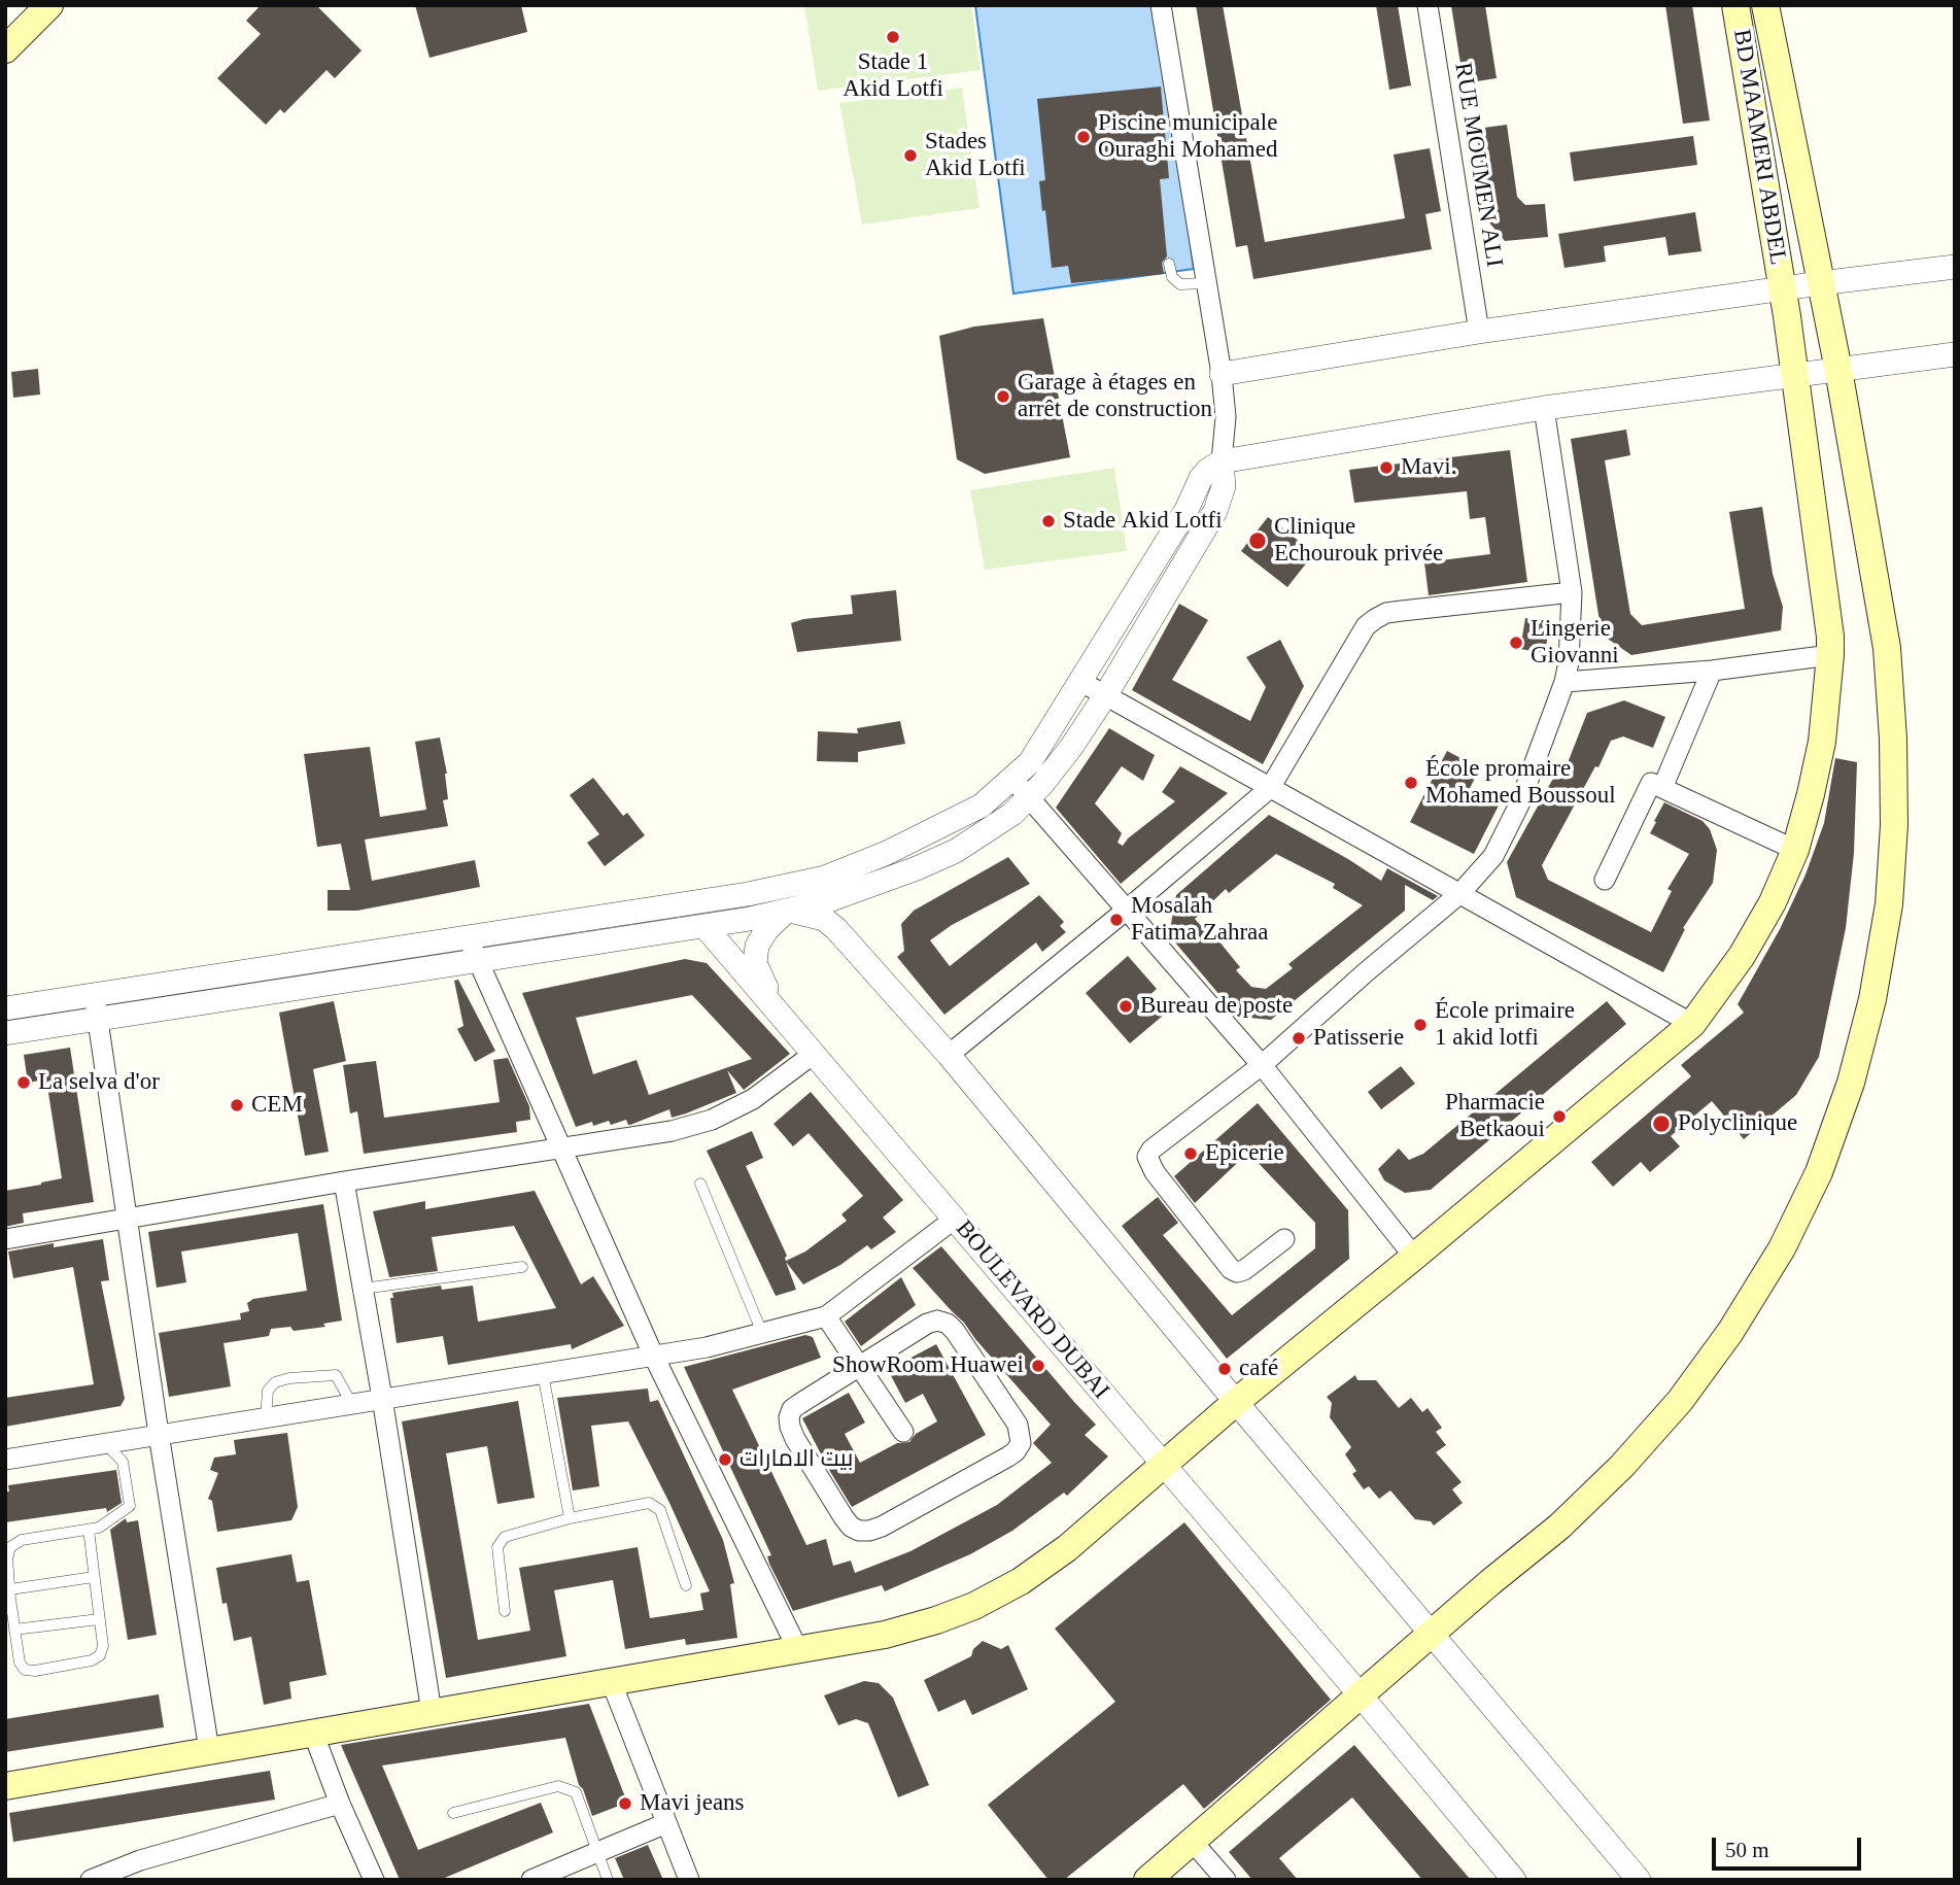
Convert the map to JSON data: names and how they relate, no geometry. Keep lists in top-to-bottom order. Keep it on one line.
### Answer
{"streets":{"main road":["BD MAAMERI ABDEL"],"street":["RUE MOUMEN ALI","BOULEVARD DUBAI"]},"crossings":[["BD MAAMERI ABDEL","BOULEVARD DUBAI"]],"places":["Stade 1 Akid Lotfi","Piscine municipale Ouraghi Mohamed","Stades Akid Lotfi","Garage à étages en arrêt de construction","Mavi.","Stade Akid Lotfi","Clinique Echourouk privée","Lingerie Giovanni","École promaire Mohamed Boussoul","Mosalah Fatima Zahraa","Bureau de poste","École primaire 1 akid lotfi","Patisserie","La selva d'or","CEM","Pharmacie Betkaoui","Polyclinique","Epicerie","ShowRoom Huawei","café","بيت الامارات","Mavi jeans"],"scale_bar":"50 m"}
